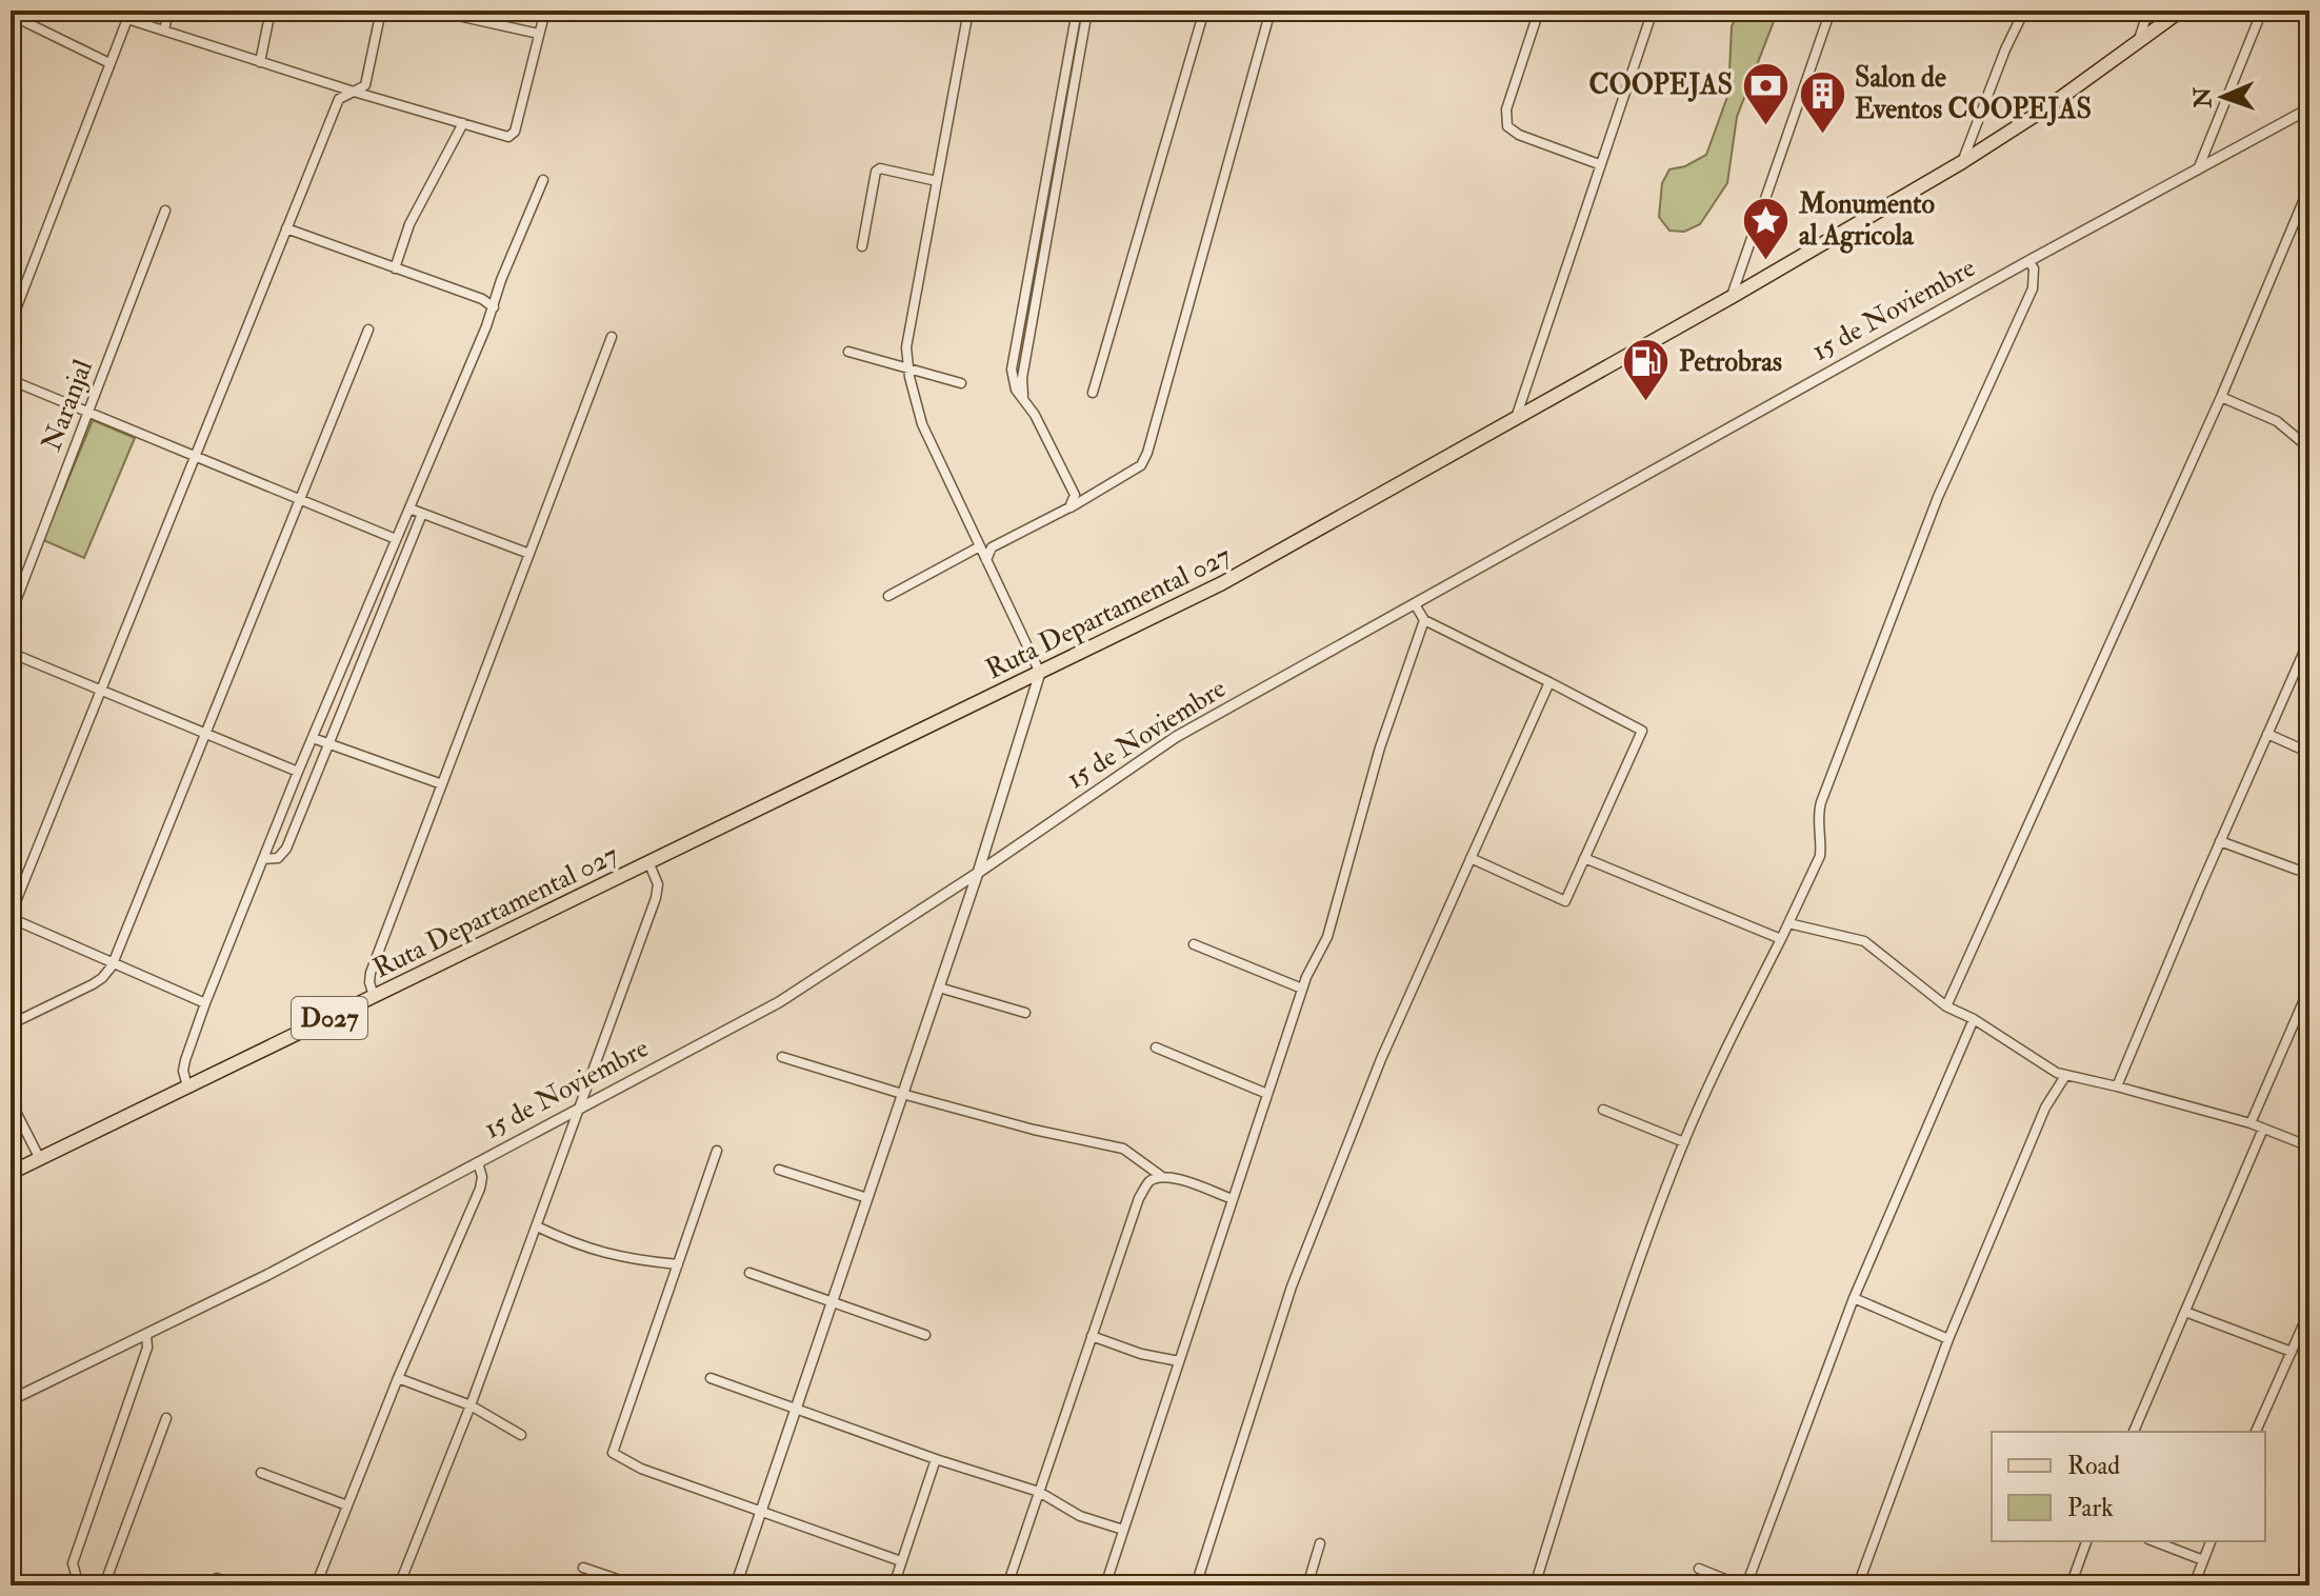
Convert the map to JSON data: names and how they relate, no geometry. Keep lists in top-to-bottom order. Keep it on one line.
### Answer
{"streets":{"main road":["Ruta Departamental 027","D027"],"street":["15 de Noviembre","Naranjal"]},"places":{"bank":["COOPEJAS"],"building":["Salon de Eventos COOPEJAS"],"place":["Monumento al Agricola"],"fuel station":["Petrobras"]},"legend":["Road","Park"],"north":"left"}
